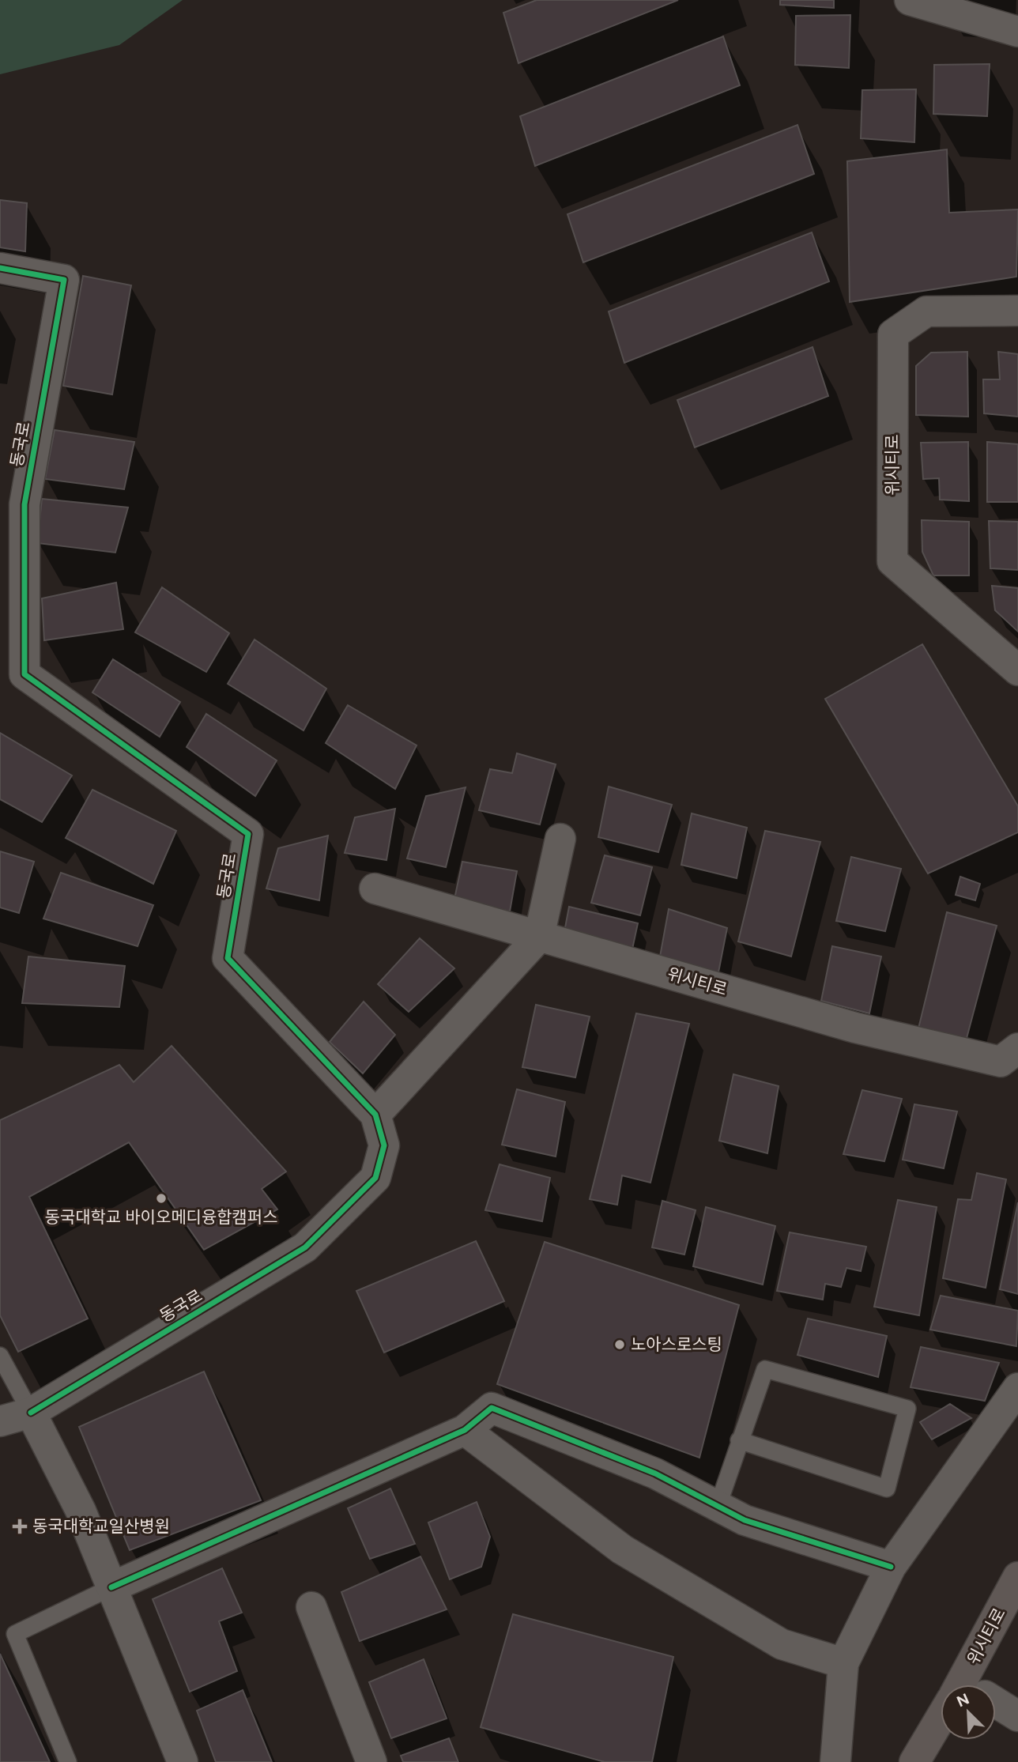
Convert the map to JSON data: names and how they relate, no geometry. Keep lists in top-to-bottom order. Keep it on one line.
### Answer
{"streets":{"main road":["위시티로"],"street":["동국로"]},"places":{"other":["동국대학교 바이오메디융합캠퍼스","노아스로스팅"],"health":["동국대학교일산병원"]},"north":"top left"}
